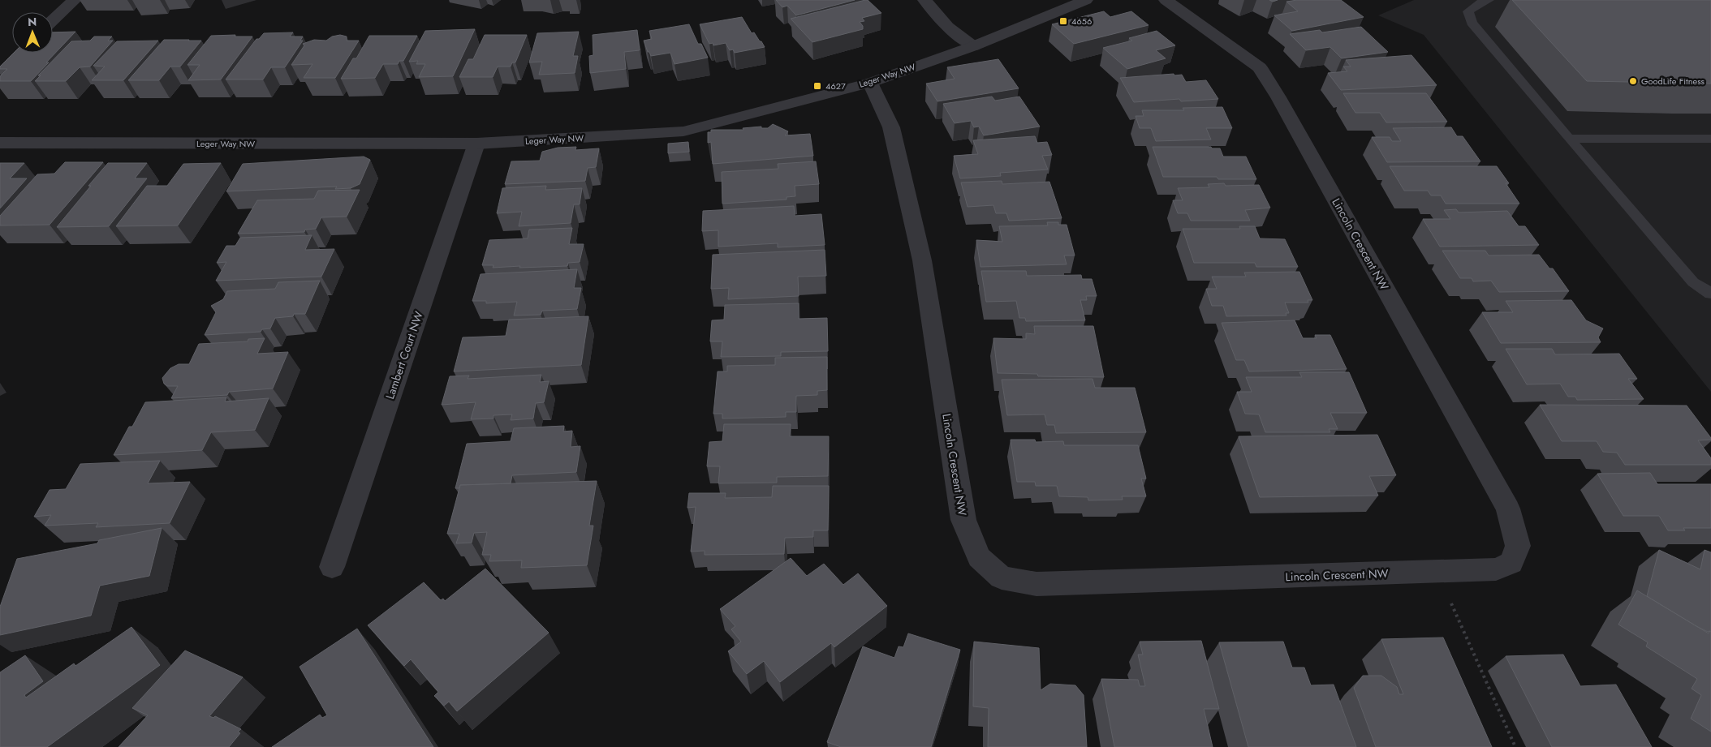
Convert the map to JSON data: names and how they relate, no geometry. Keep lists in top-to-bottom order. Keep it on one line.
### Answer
{"streets":{"street":["Leger Way NW","Lincoln Crescent NW","Lambert Court NW"]},"crossings":[["Leger Way NW","Lincoln Crescent NW"],["Leger Way NW","Lambert Court NW"]],"places":{"transit":["4656","4627"],"other":["GoodLife Fitness"]},"north":"top"}
